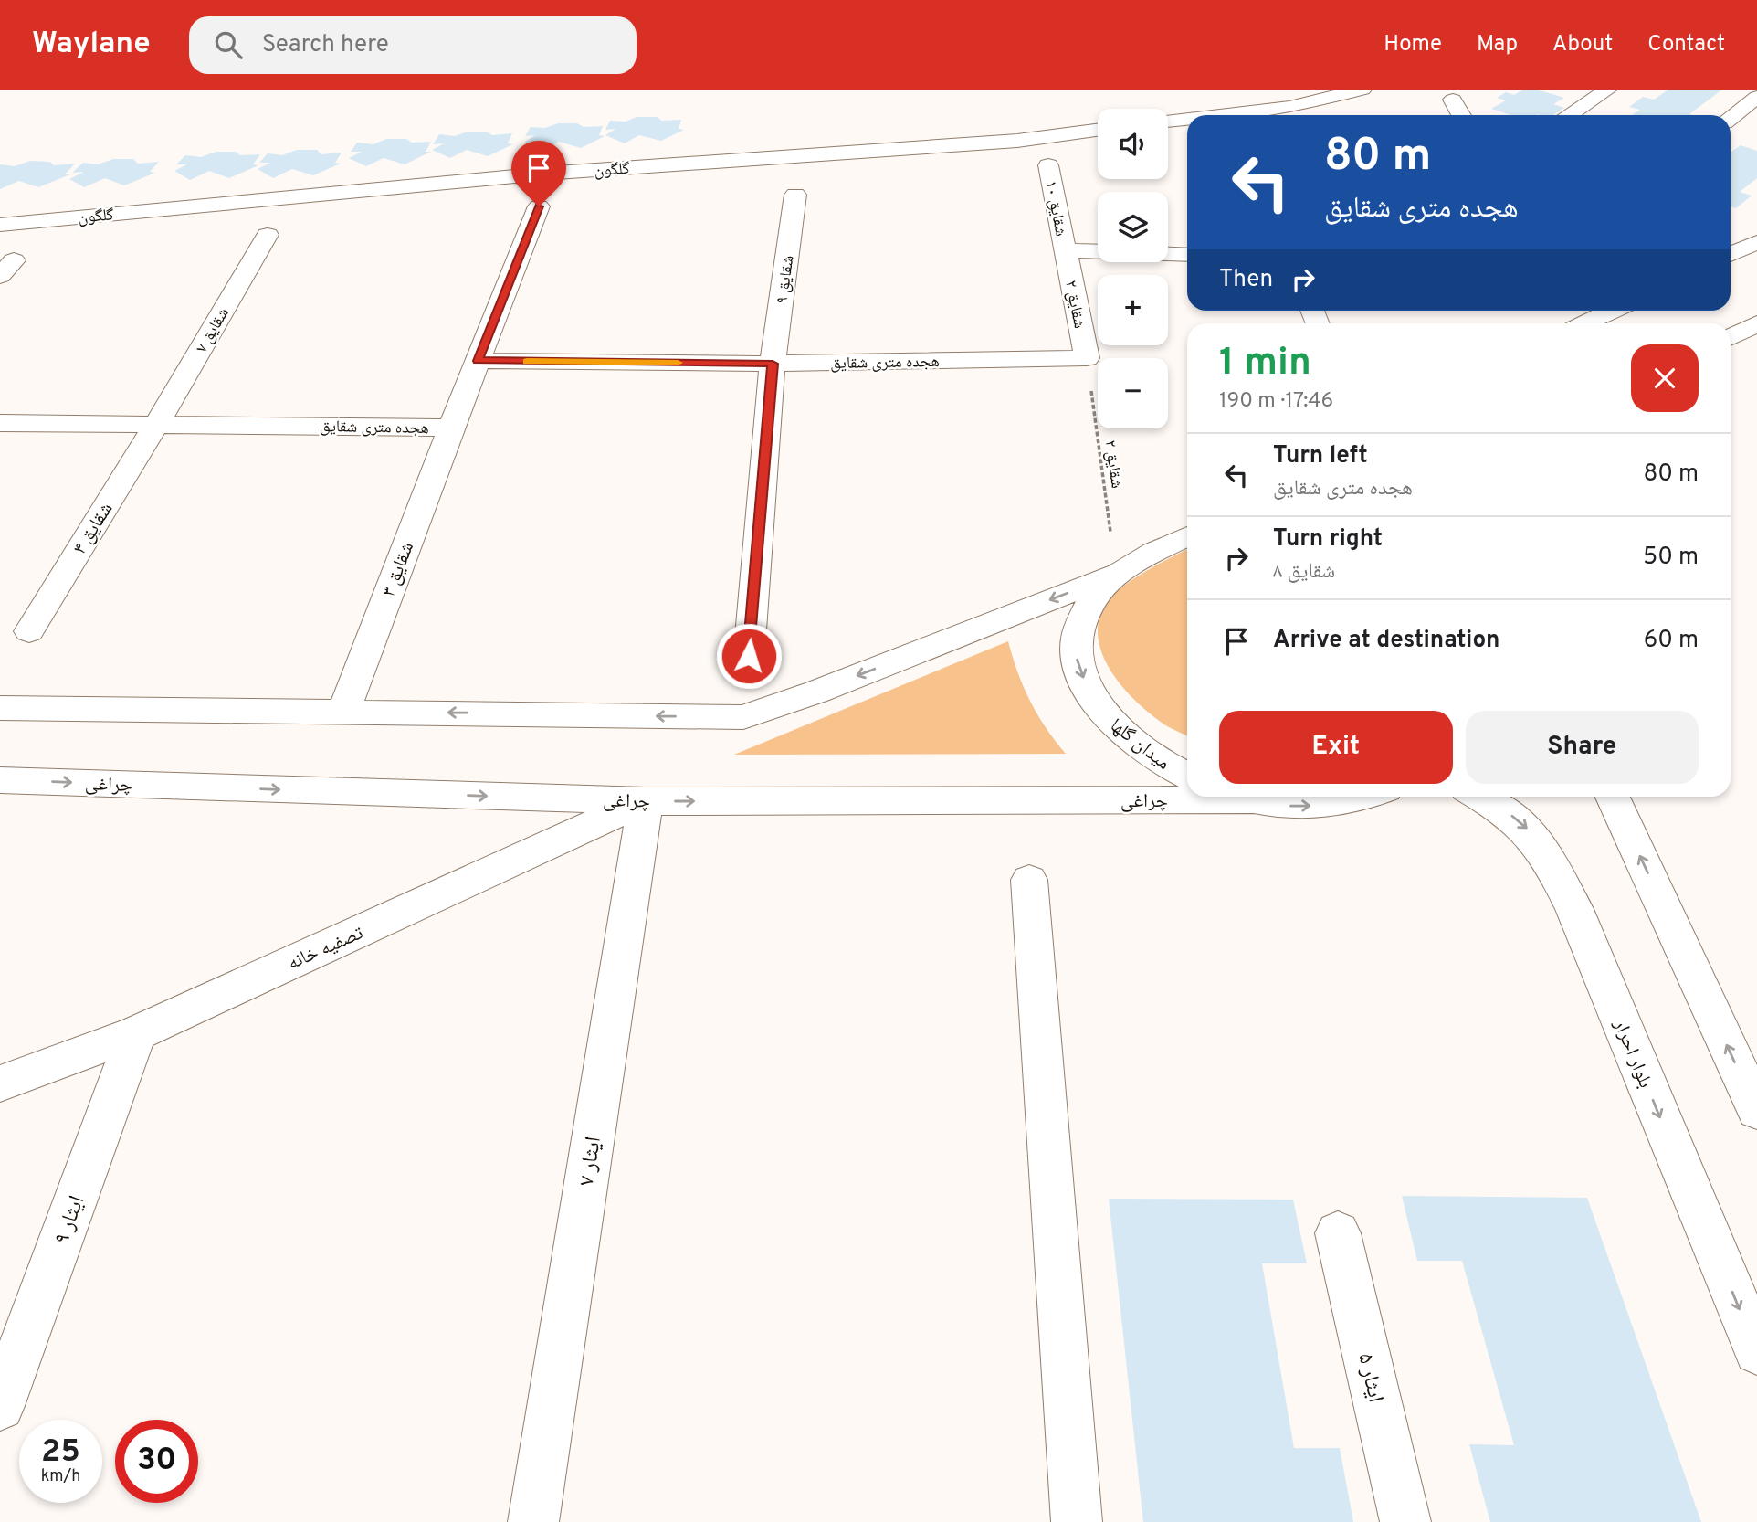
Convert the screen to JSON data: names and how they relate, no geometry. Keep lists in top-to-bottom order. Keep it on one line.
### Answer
{"streets":{"street":["گلگون","شقایق ۱۰","شقایق ۹","۲ شقایق","شقایق ۷","هجده متری شقایق","شقایق ۴","شقایق ۳","میدان گلها","چراغی","تصفیه خانه","بلوار احرار","ایثار ۷","ایثار ۹","ایثار ۵"],"path":["شقایق ۲"]},"crossings":[["شقایق ۱۰","۲ شقایق"],["شقایق ۹","هجده متری شقایق"],["۲ شقایق","هجده متری شقایق"],["۲ شقایق","شقایق ۲"],["شقایق ۷","هجده متری شقایق"],["شقایق ۷","شقایق ۴"],["هجده متری شقایق","شقایق ۲"],["هجده متری شقایق","شقایق ۴"],["هجده متری شقایق","شقایق ۳"],["شقایق ۲","میدان گلها"],["چراغی","تصفیه خانه"],["چراغی","ایثار ۷"],["تصفیه خانه","ایثار ۷"],["تصفیه خانه","ایثار ۹"]],"page":{"header":"Waylane","search":"Search here","nav":["Home","Map","About","Contact"],"map_buttons":["+","−"],"turn":["80 m","هجده متری شقایق"],"then":"Then","heading":["1 min","190 m · 17:46"],"list":[{"name":"Turn left","note":"هجده متری شقایق","value":"80 m"},{"name":"Turn right","note":"شقایق ۸","value":"50 m"},{"name":"Arrive at destination","value":"60 m"}],"buttons":["Exit","Share"],"speed":"25 km/h","limit":"30"}}
